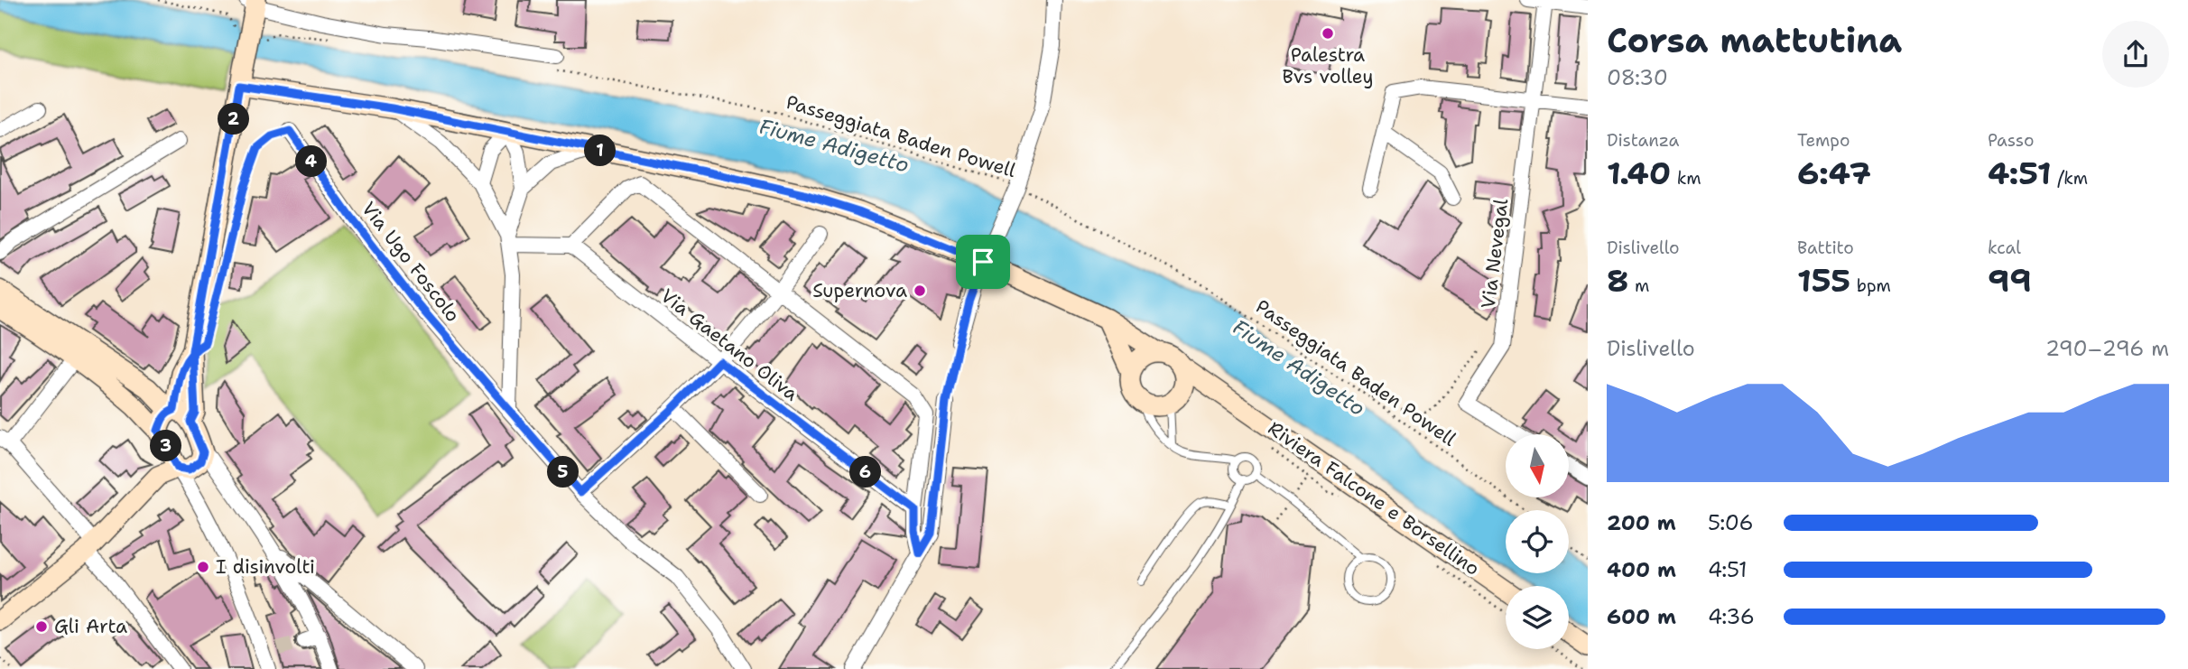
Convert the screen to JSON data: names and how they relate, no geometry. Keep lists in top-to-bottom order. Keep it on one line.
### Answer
{"streets":{"main road":["Riviera Falcone e Borsellino"],"street":["Via Nevegal","Via Ugo Foscolo","Via Gaetano Oliva"],"path":["Passeggiata Baden Powell"]},"water":["Fiume Adigetto"],"places":["Palestra Bvs volley","Supernova","I disinvolti","Gli Arta"],"north":"bottom","page":{"heading":["Corsa mattutina","08:30"],"pins":["2","1","4","3","5","6"],"stats":[["Distanza","1.40 km"],["Tempo","6:47"],["Passo","4:51 /km"],["Dislivello","8 m"],["Battito","155 bpm"],["kcal","99"]],"chart":["Dislivello","290–296 m"],"list":[{"name":"200 m","note":"5:06"},{"name":"400 m","note":"4:51"},{"name":"600 m","note":"4:36"}]}}
